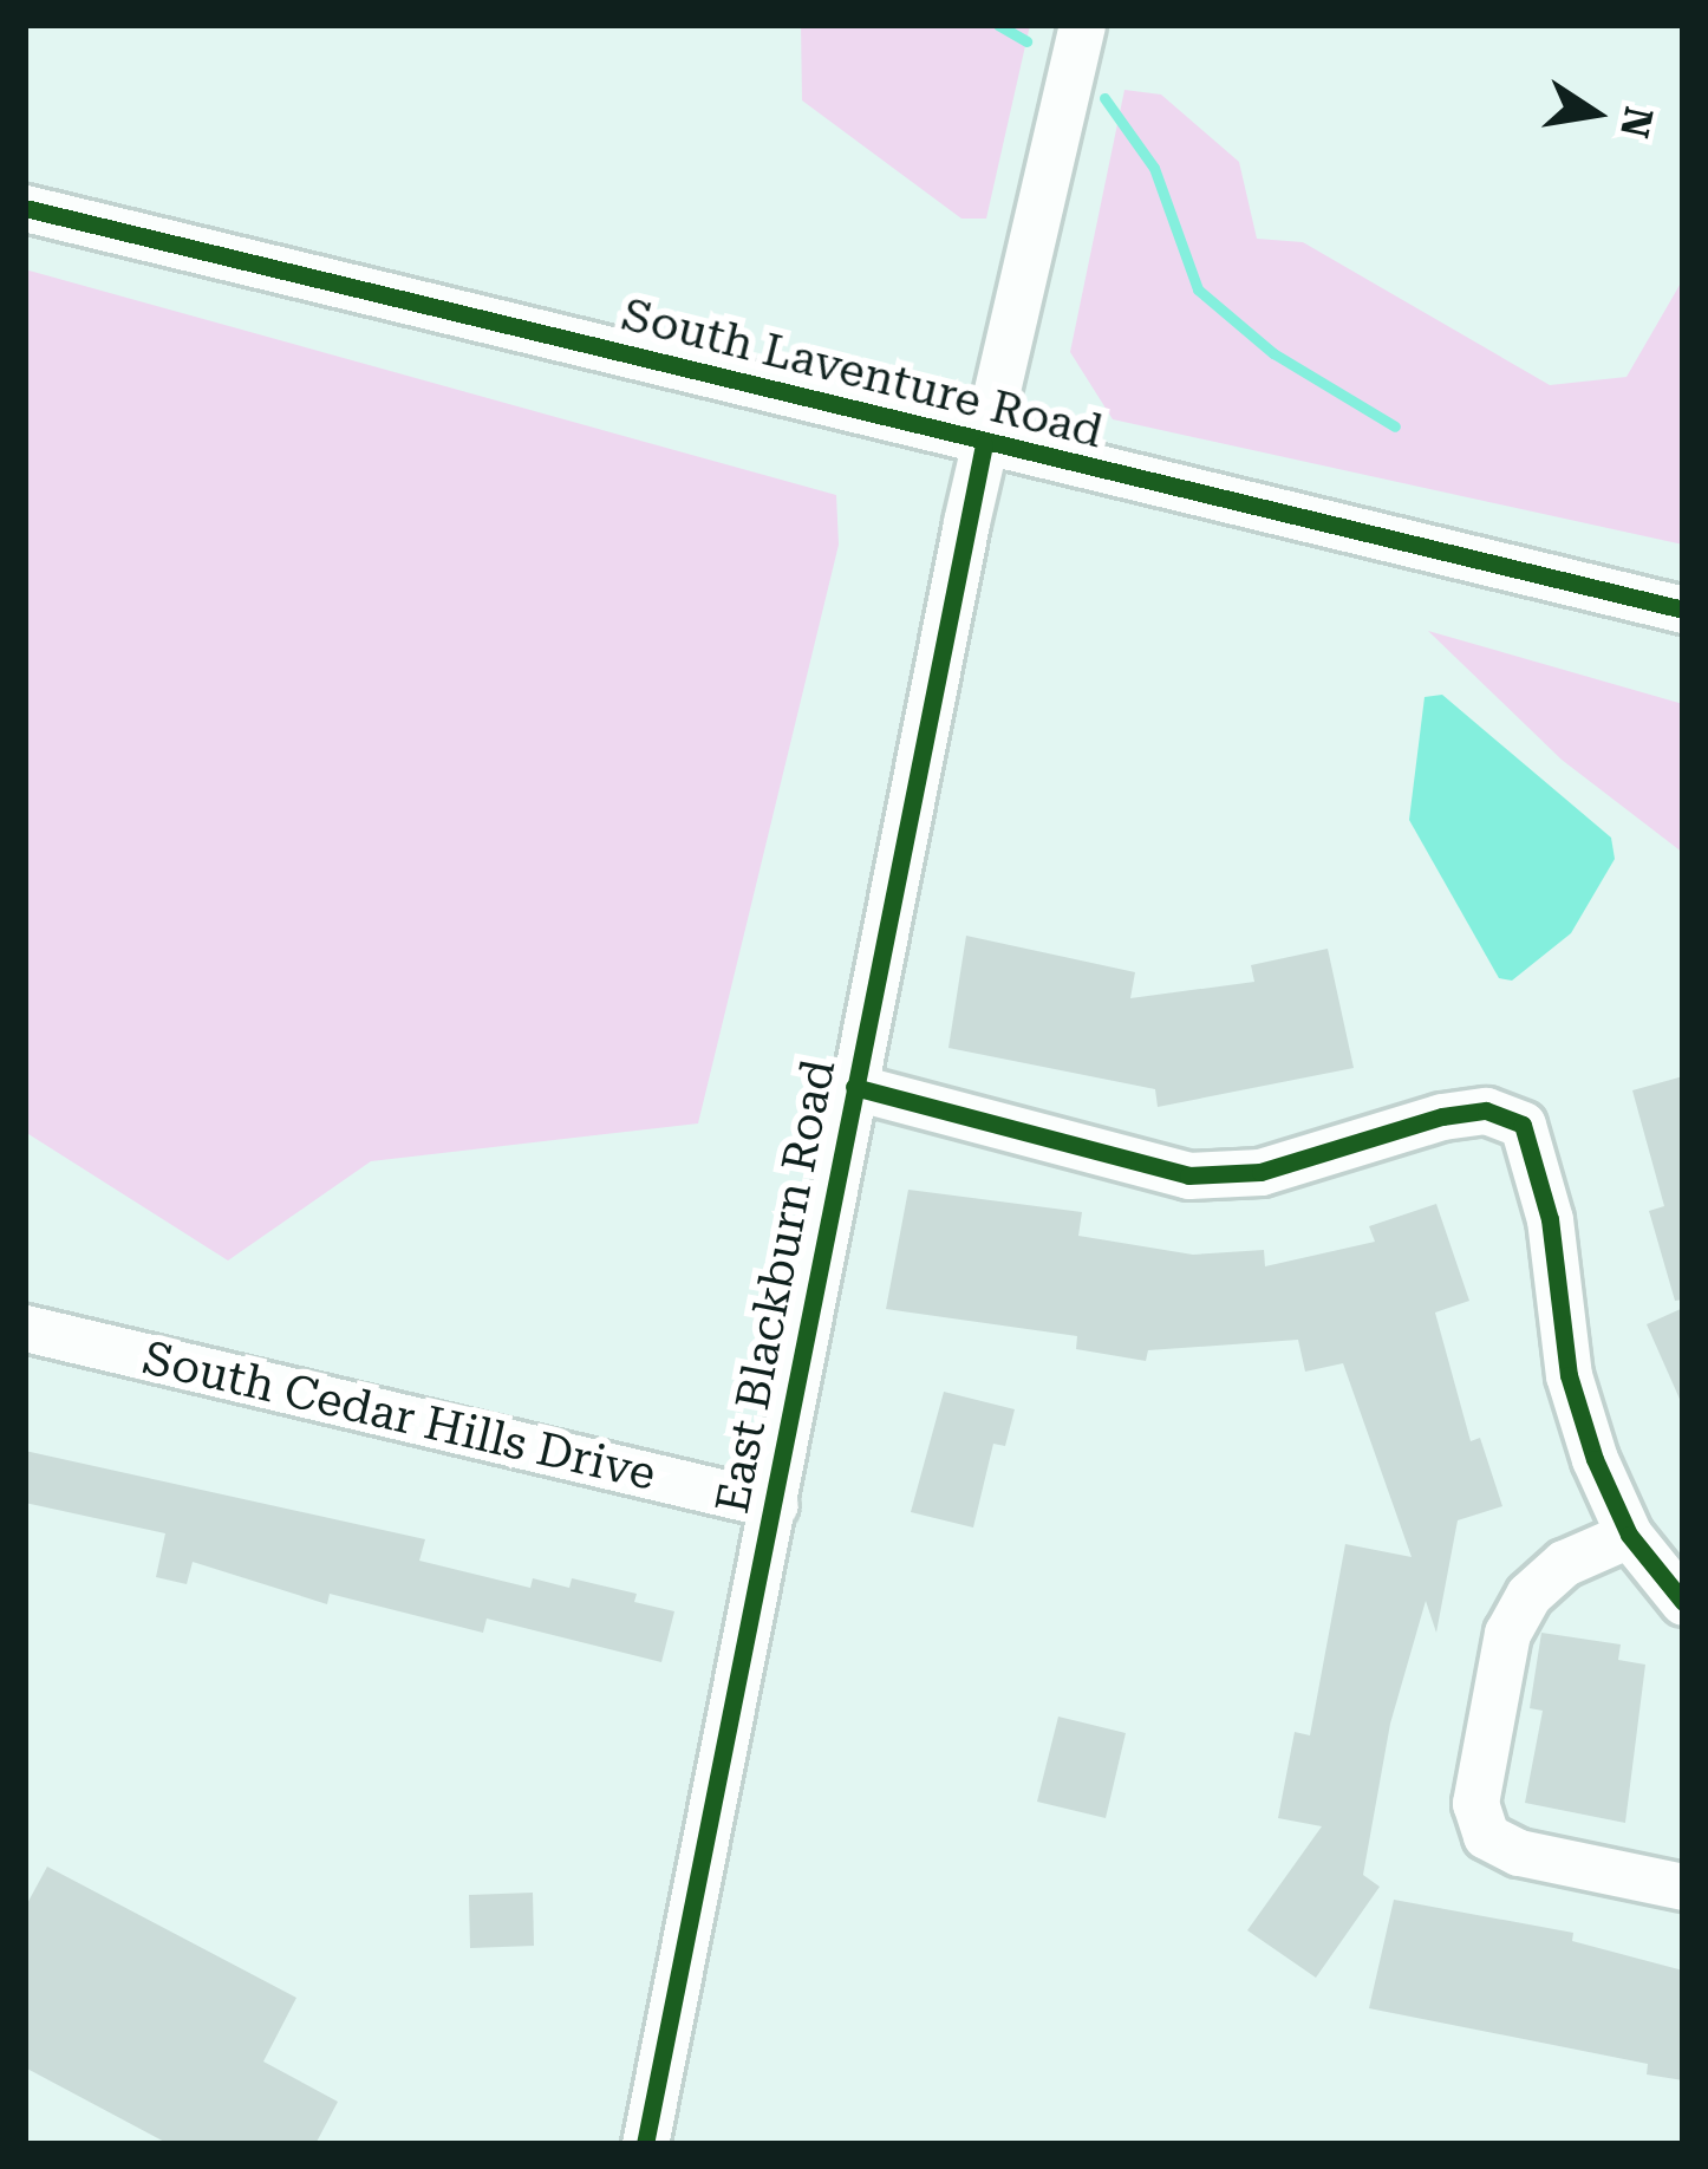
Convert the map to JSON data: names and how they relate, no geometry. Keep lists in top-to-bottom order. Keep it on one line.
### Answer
{"streets":{"street":["South Laventure Road","East Blackburn Road","South Cedar Hills Drive"]},"crossings":[["South Laventure Road","East Blackburn Road"],["East Blackburn Road","South Cedar Hills Drive"]],"north":"right"}
